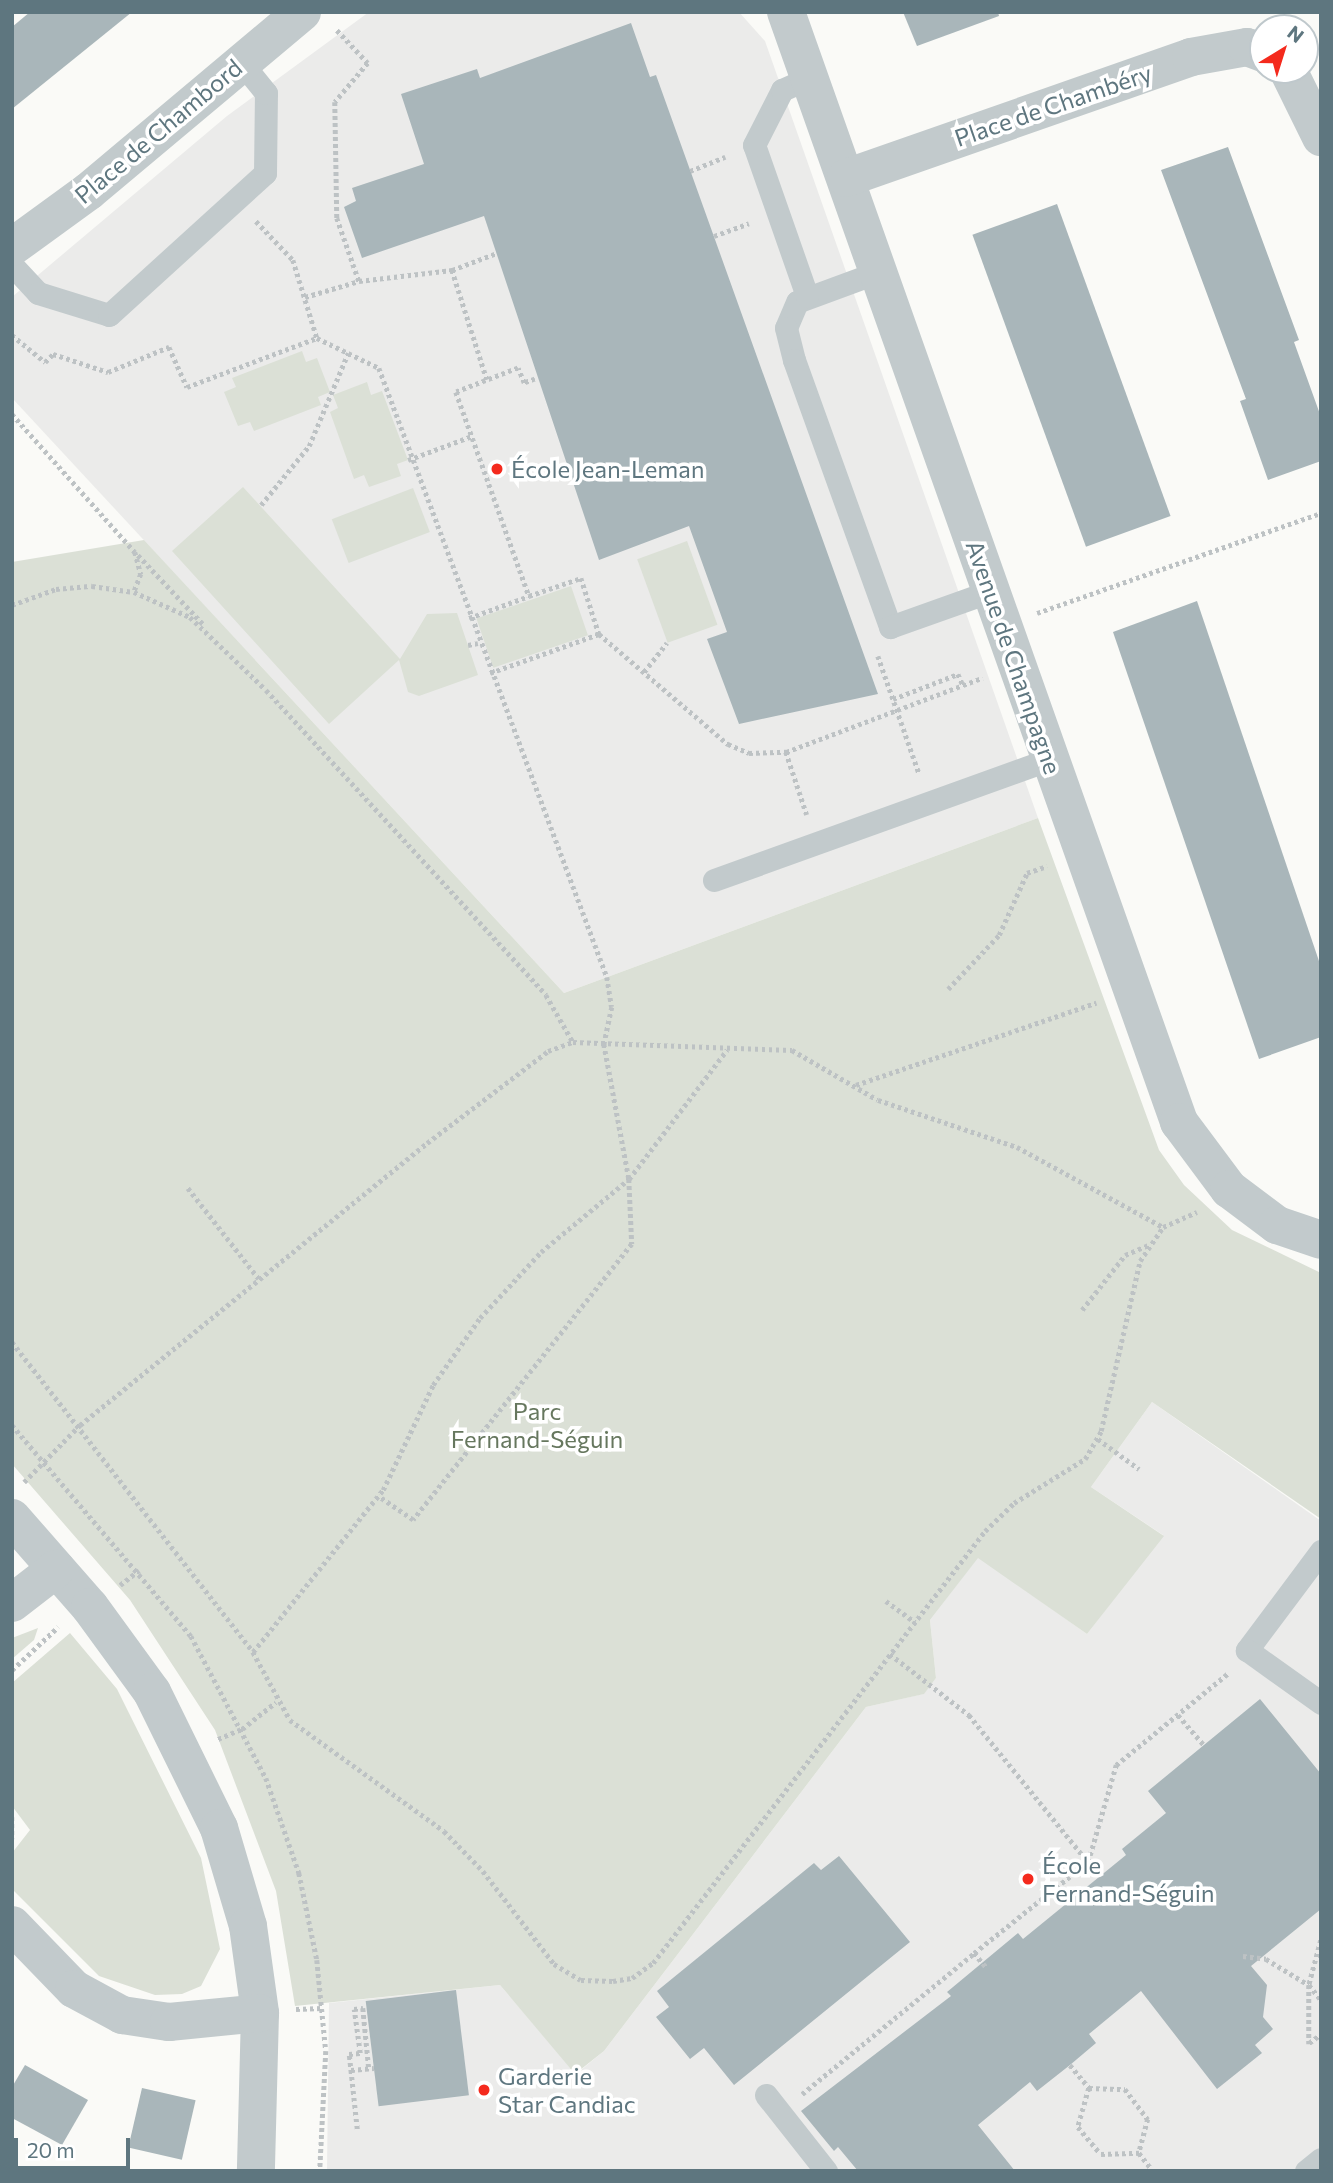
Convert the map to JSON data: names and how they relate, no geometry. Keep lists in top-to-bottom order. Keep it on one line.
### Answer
{"streets":{"street":["Place de Chambéry","Place de Chambord","Avenue de Champagne"]},"crossings":[["Place de Chambéry","Avenue de Champagne"]],"parks":["Parc Fernand-Séguin"],"places":["École Jean-Leman","École Fernand-Séguin","Garderie Star Candiac"],"scale_bar":"20 m","north":"top right"}
